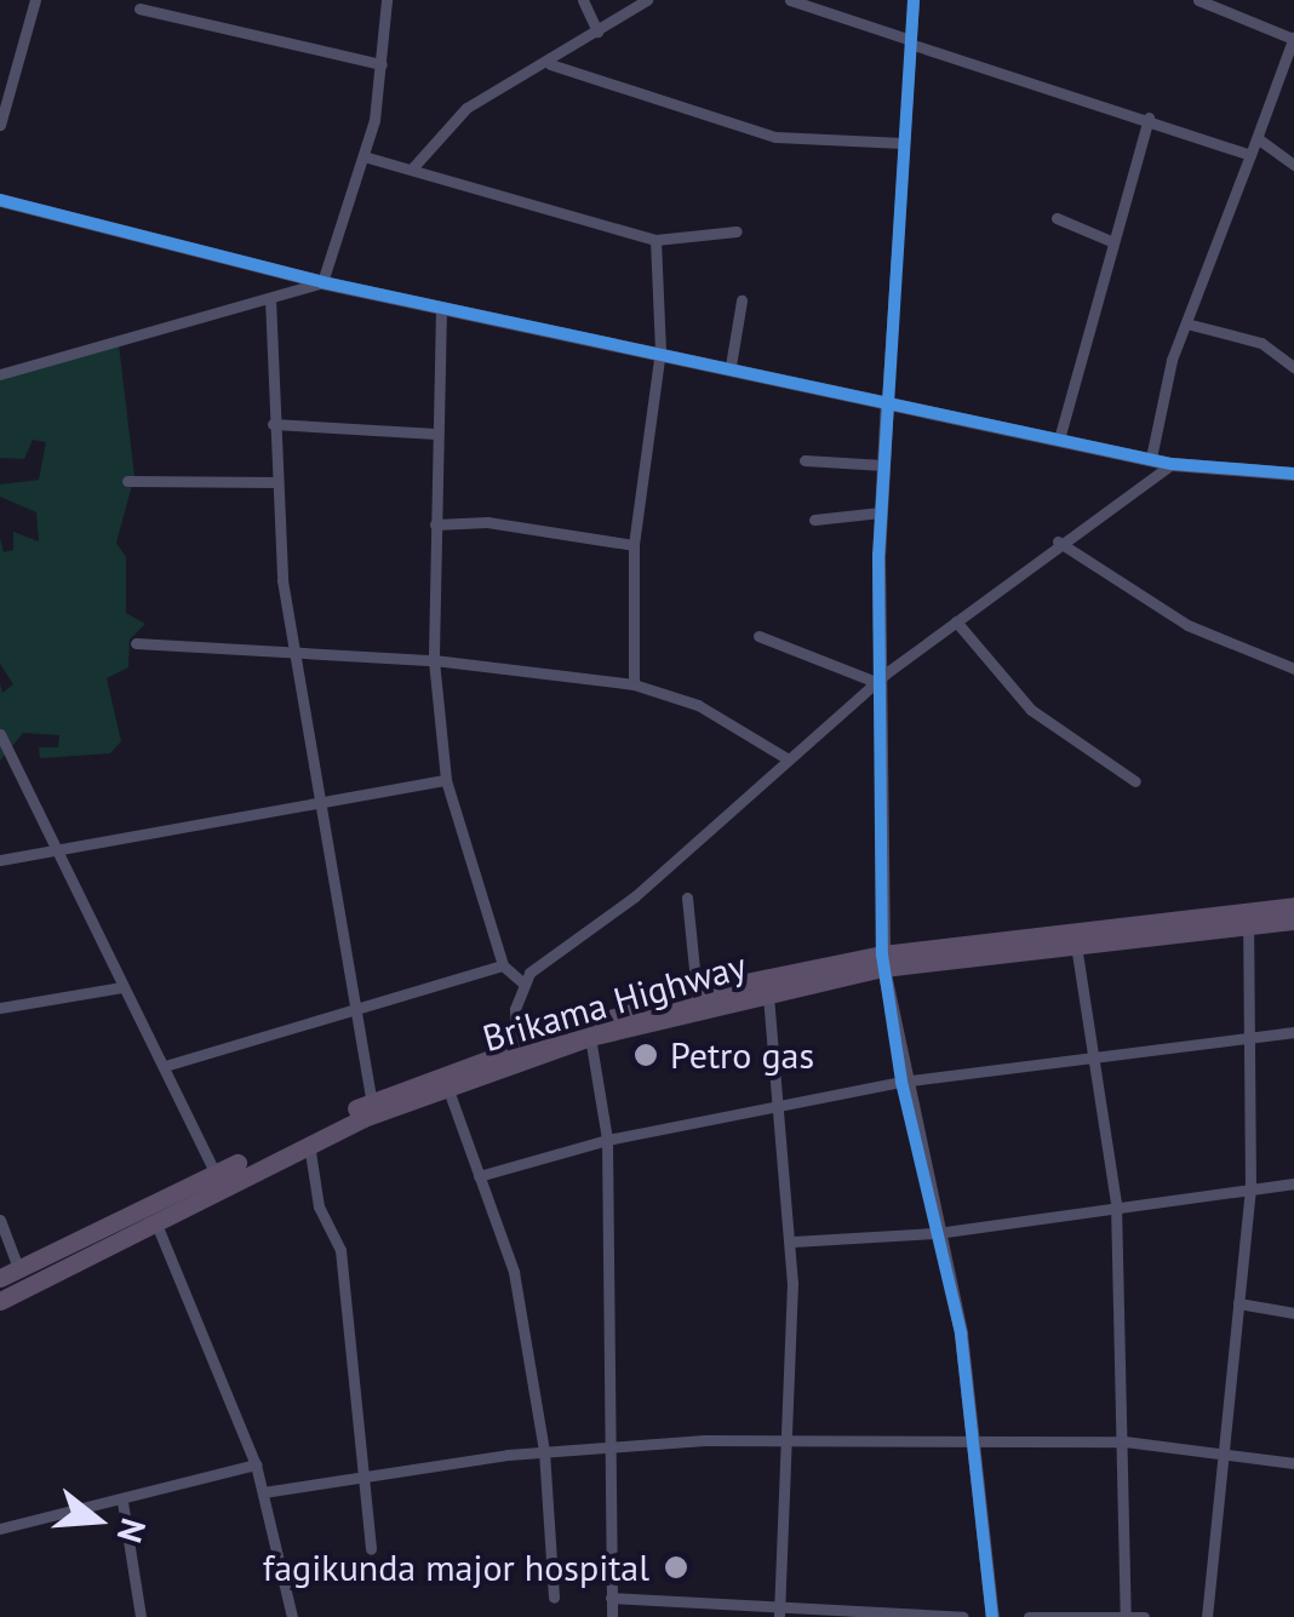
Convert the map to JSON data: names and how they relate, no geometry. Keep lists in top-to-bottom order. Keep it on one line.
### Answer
{"streets":{"highway":["Brikama Highway"]},"places":["Petro gas","fagikunda major hospital"],"north":"right"}
